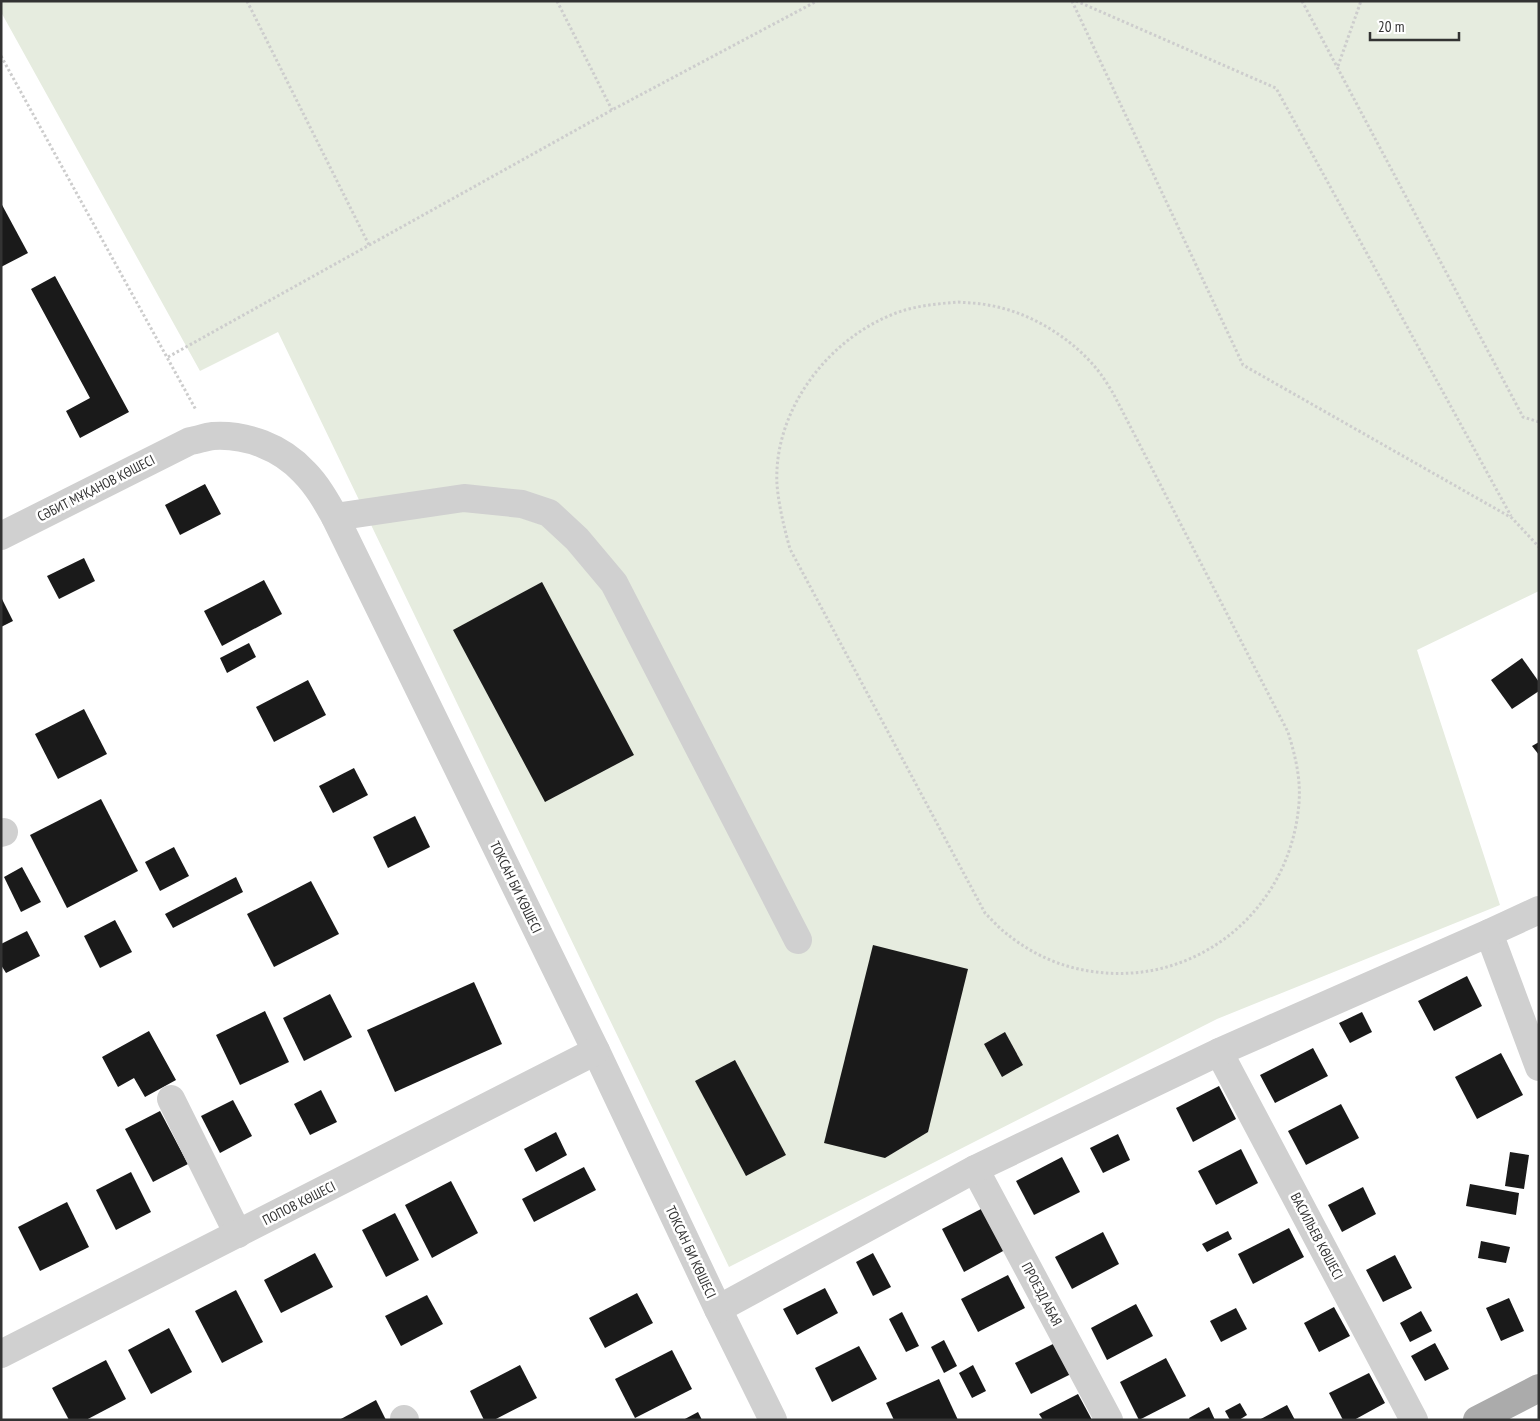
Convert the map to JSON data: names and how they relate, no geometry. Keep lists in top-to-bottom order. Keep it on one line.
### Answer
{"streets":{"street":["СӘБИТ МҰҚАНОВ КӨШЕСІ","ТОКСАН БИ КӨШЕСІ","ПОПОВ КӨШЕСІ","ВАСИЛЬЕВ КӨШЕСІ","ПРОЕЗД АБАЯ"]},"crossings":[["СӘБИТ МҰҚАНОВ КӨШЕСІ","ТОКСАН БИ КӨШЕСІ"],["ТОКСАН БИ КӨШЕСІ","ПОПОВ КӨШЕСІ"]],"scale_bar":"20 m"}
